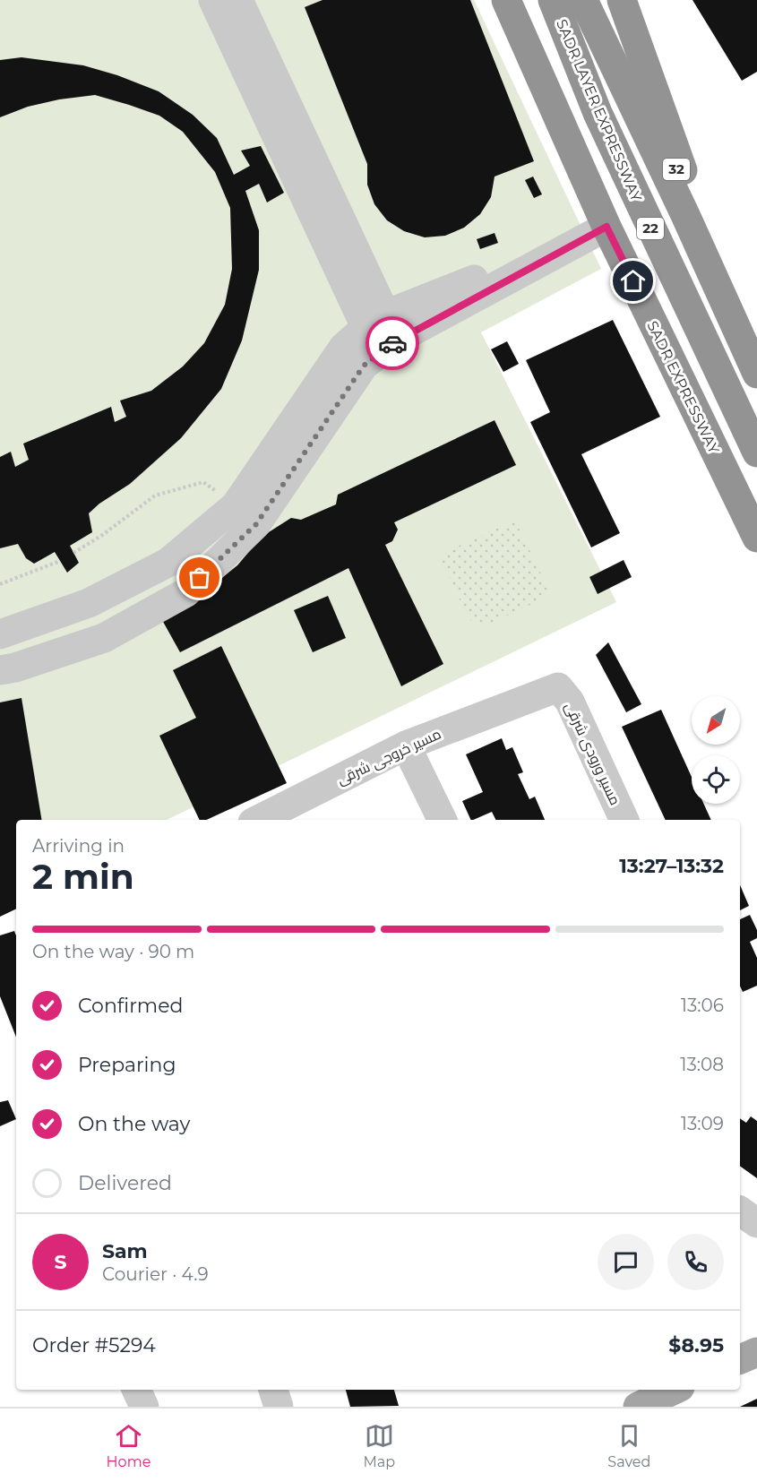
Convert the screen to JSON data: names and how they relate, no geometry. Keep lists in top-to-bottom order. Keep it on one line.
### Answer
{"streets":{"highway":["SADR LAYER EXPRESSWAY","32","22","SADR EXPRESSWAY"],"street":["مسیر ورودی شرقی","مسیر خروجی شرقی"]},"crossings":[["مسیر ورودی شرقی","مسیر خروجی شرقی"]],"north":"bottom left","page":{"heading":["2 min","Arriving in","13:27–13:32"],"panel":["Sam","Courier · 4.9","Order #5294","$8.95"],"bar":"On the way · 90 m","list":[["Confirmed","13:06"],["Preparing","13:08"],["On the way","13:09"],"Delivered"],"round":"S","tabs":["Home","Map","Saved"]}}
